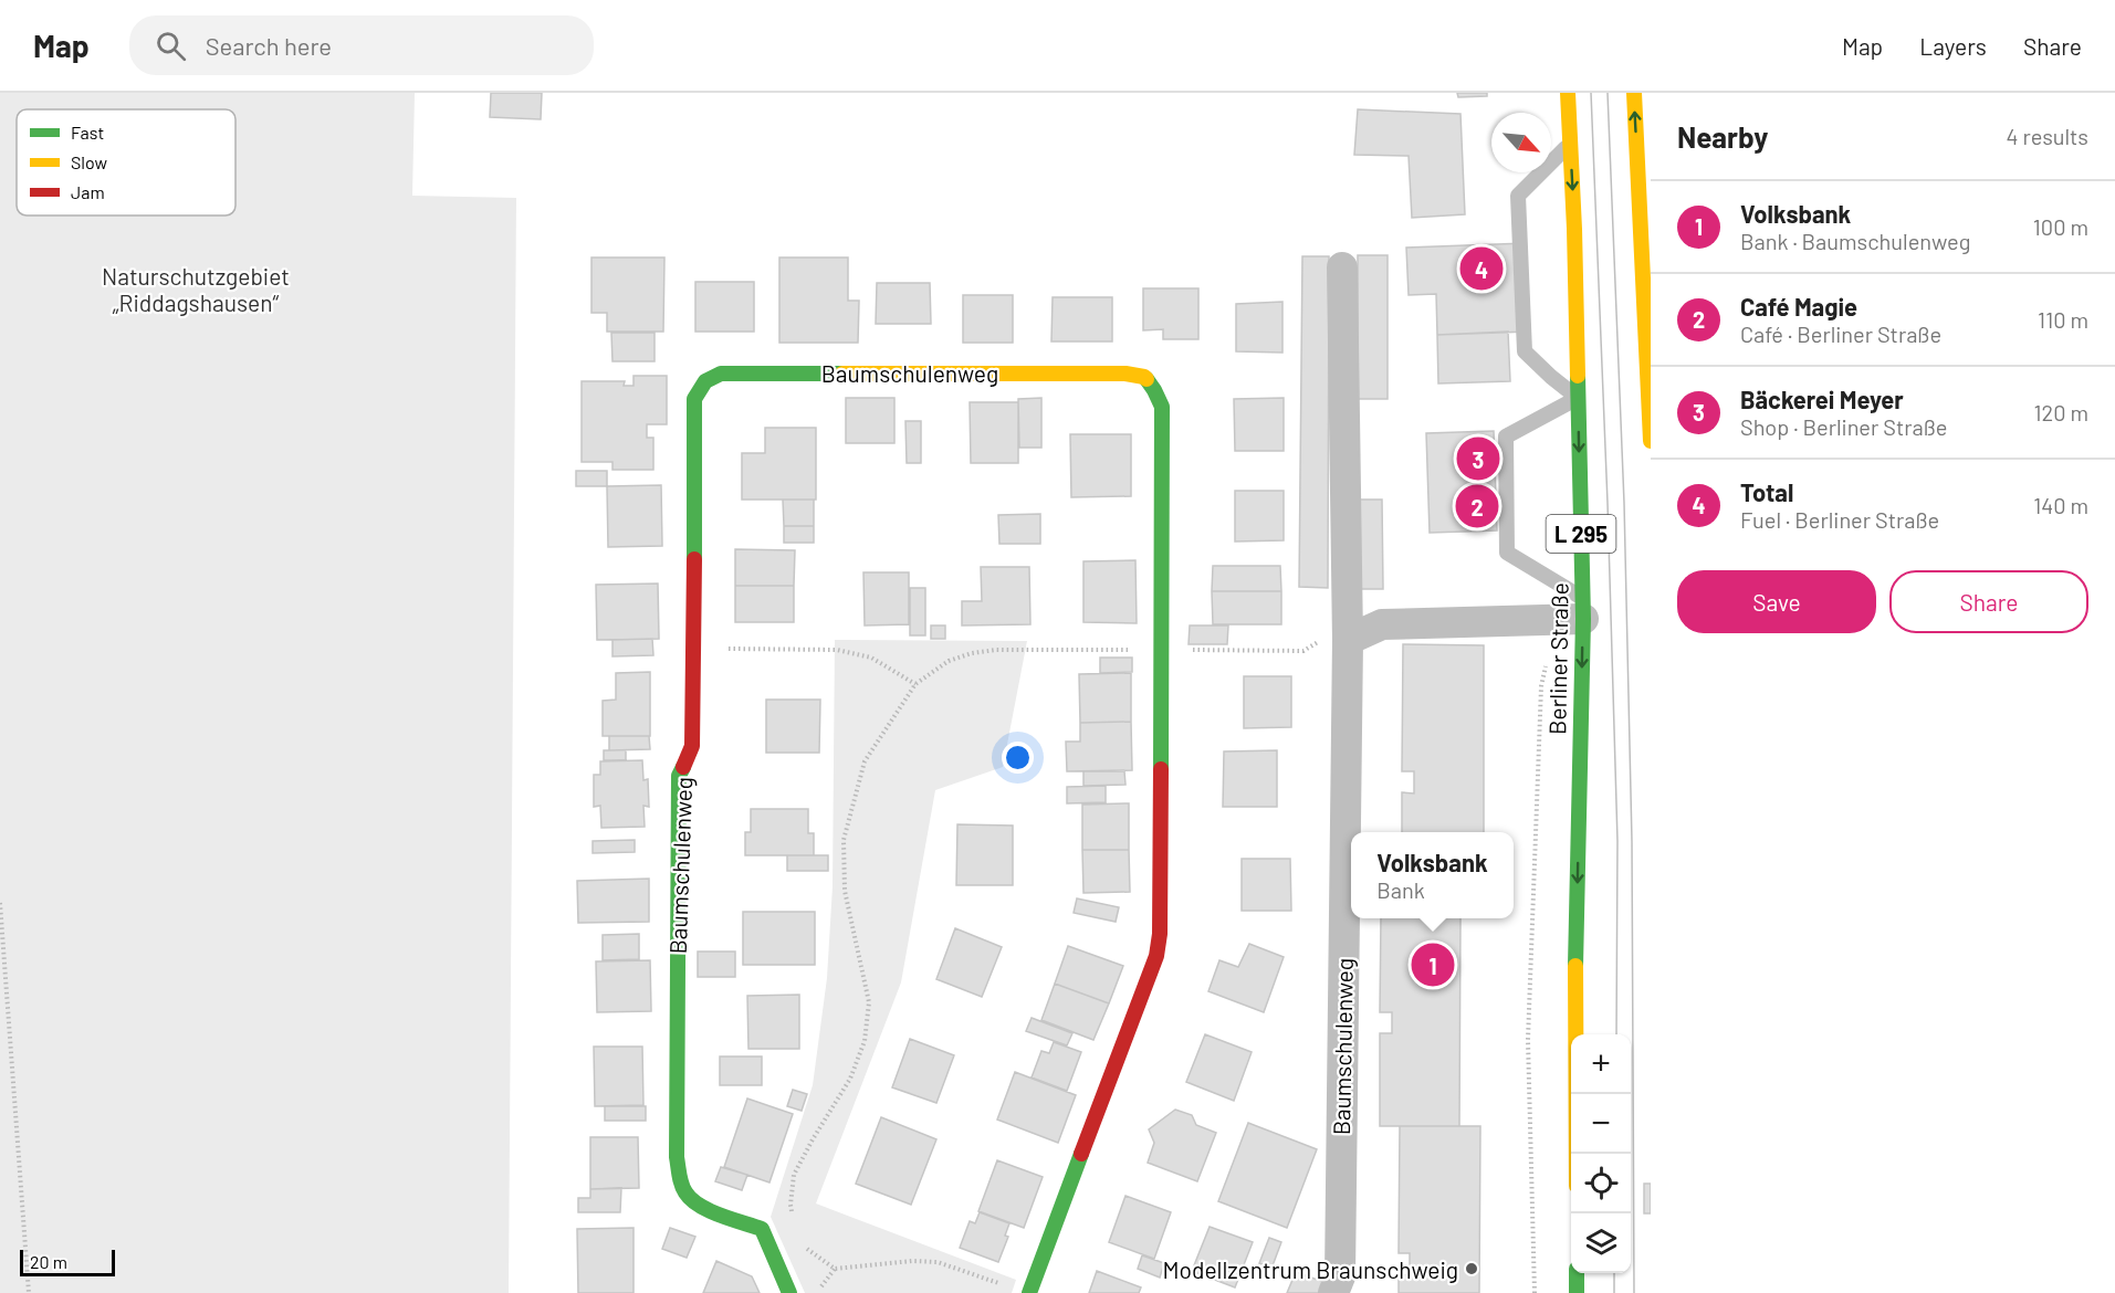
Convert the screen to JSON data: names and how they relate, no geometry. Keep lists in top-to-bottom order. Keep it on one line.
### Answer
{"streets":{"street":["Baumschulenweg","L 295","Berliner Straße"]},"one_way":["Berliner Straße"],"parks":["Naturschutzgebiet „Riddagshausen“"],"places":["Modellzentrum Braunschweig"],"legend":["Fast","Slow","Jam"],"scale_bar":"20 m","north":"bottom right","page":{"header":"Map","search":"Search here","nav":["Map","Layers","Share"],"heading":["Nearby","4 results"],"list":[{"mark":"1","name":"Volksbank","note":"Bank · Baumschulenweg","value":"100 m"},{"mark":"2","name":"Café Magie","note":"Café · Berliner Straße","value":"110 m"},{"mark":"3","name":"Bäckerei Meyer","note":"Shop · Berliner Straße","value":"120 m"},{"mark":"4","name":"Total","note":"Fuel · Berliner Straße","value":"140 m"}],"pins":["4","3","2","1"],"buttons":["Save","Share"],"popup":["Volksbank","Bank"],"map_buttons":["+","−"],"scale":"20 m"}}
